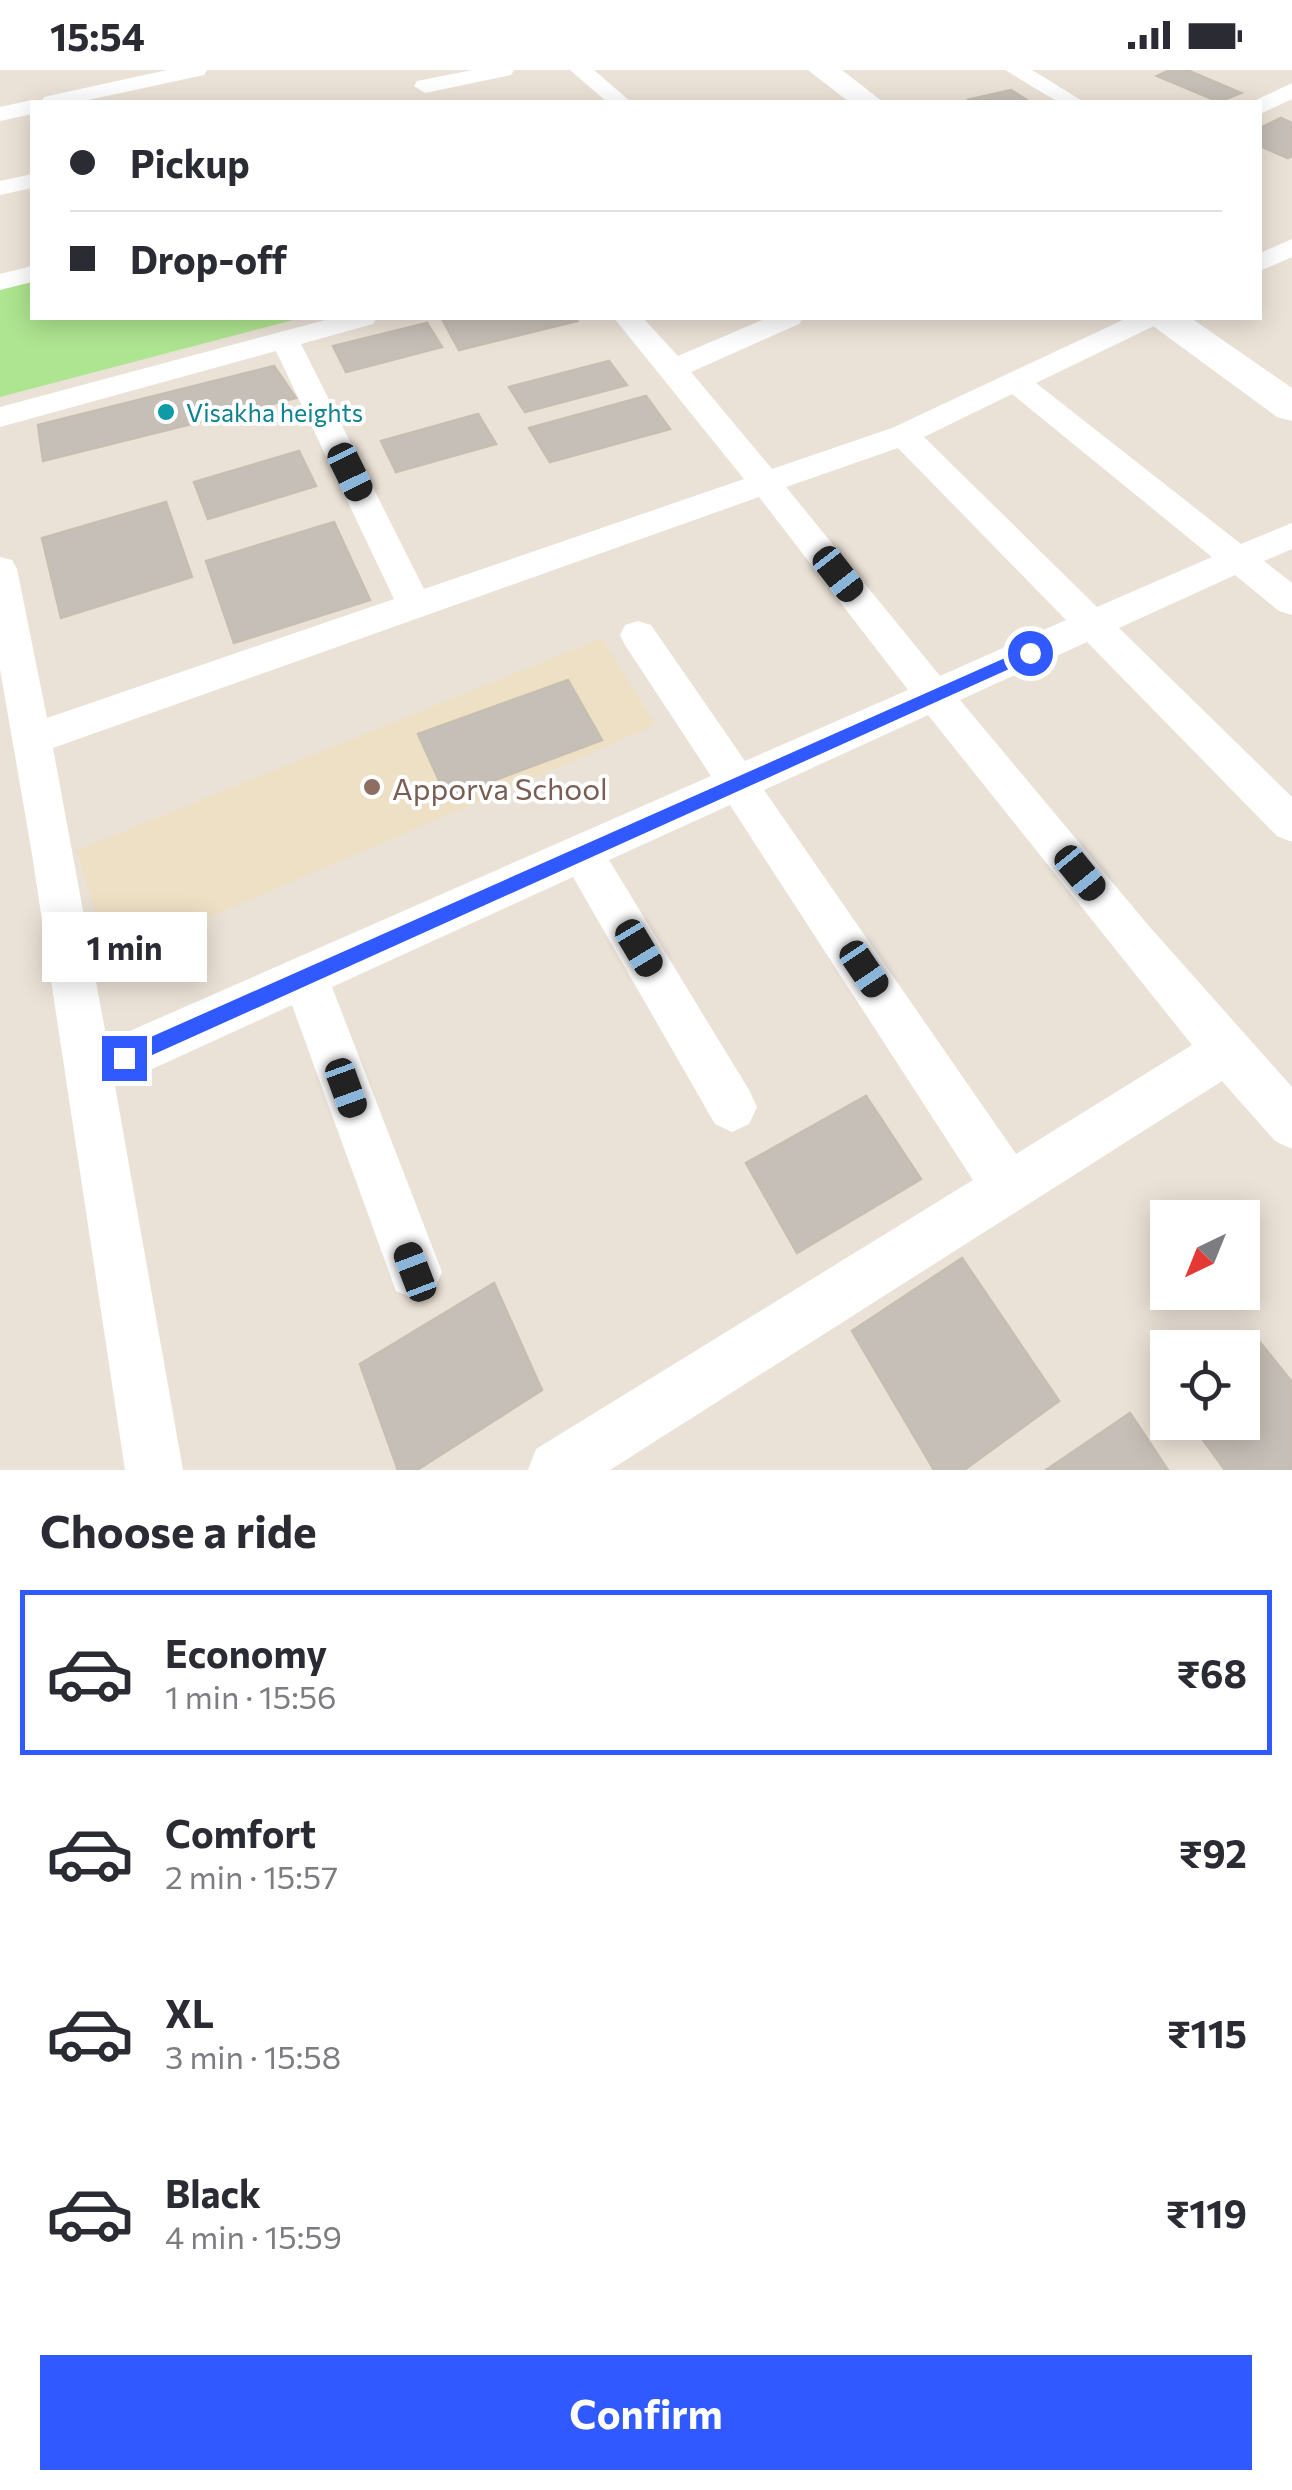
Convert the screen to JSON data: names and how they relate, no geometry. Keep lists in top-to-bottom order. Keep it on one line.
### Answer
{"places":["Visakha heights","Apporva School"],"north":"bottom left","page":{"status":"15:54","banner":["Pickup","Drop-off"],"bubble":"1 min","heading":"Choose a ride","list":[{"name":"Economy","note":"1 min · 15:56","value":"₹68"},{"name":"Comfort","note":"2 min · 15:57","value":"₹92"},{"name":"XL","note":"3 min · 15:58","value":"₹115"},{"name":"Black","note":"4 min · 15:59","value":"₹119"}],"buttons":"Confirm"}}
